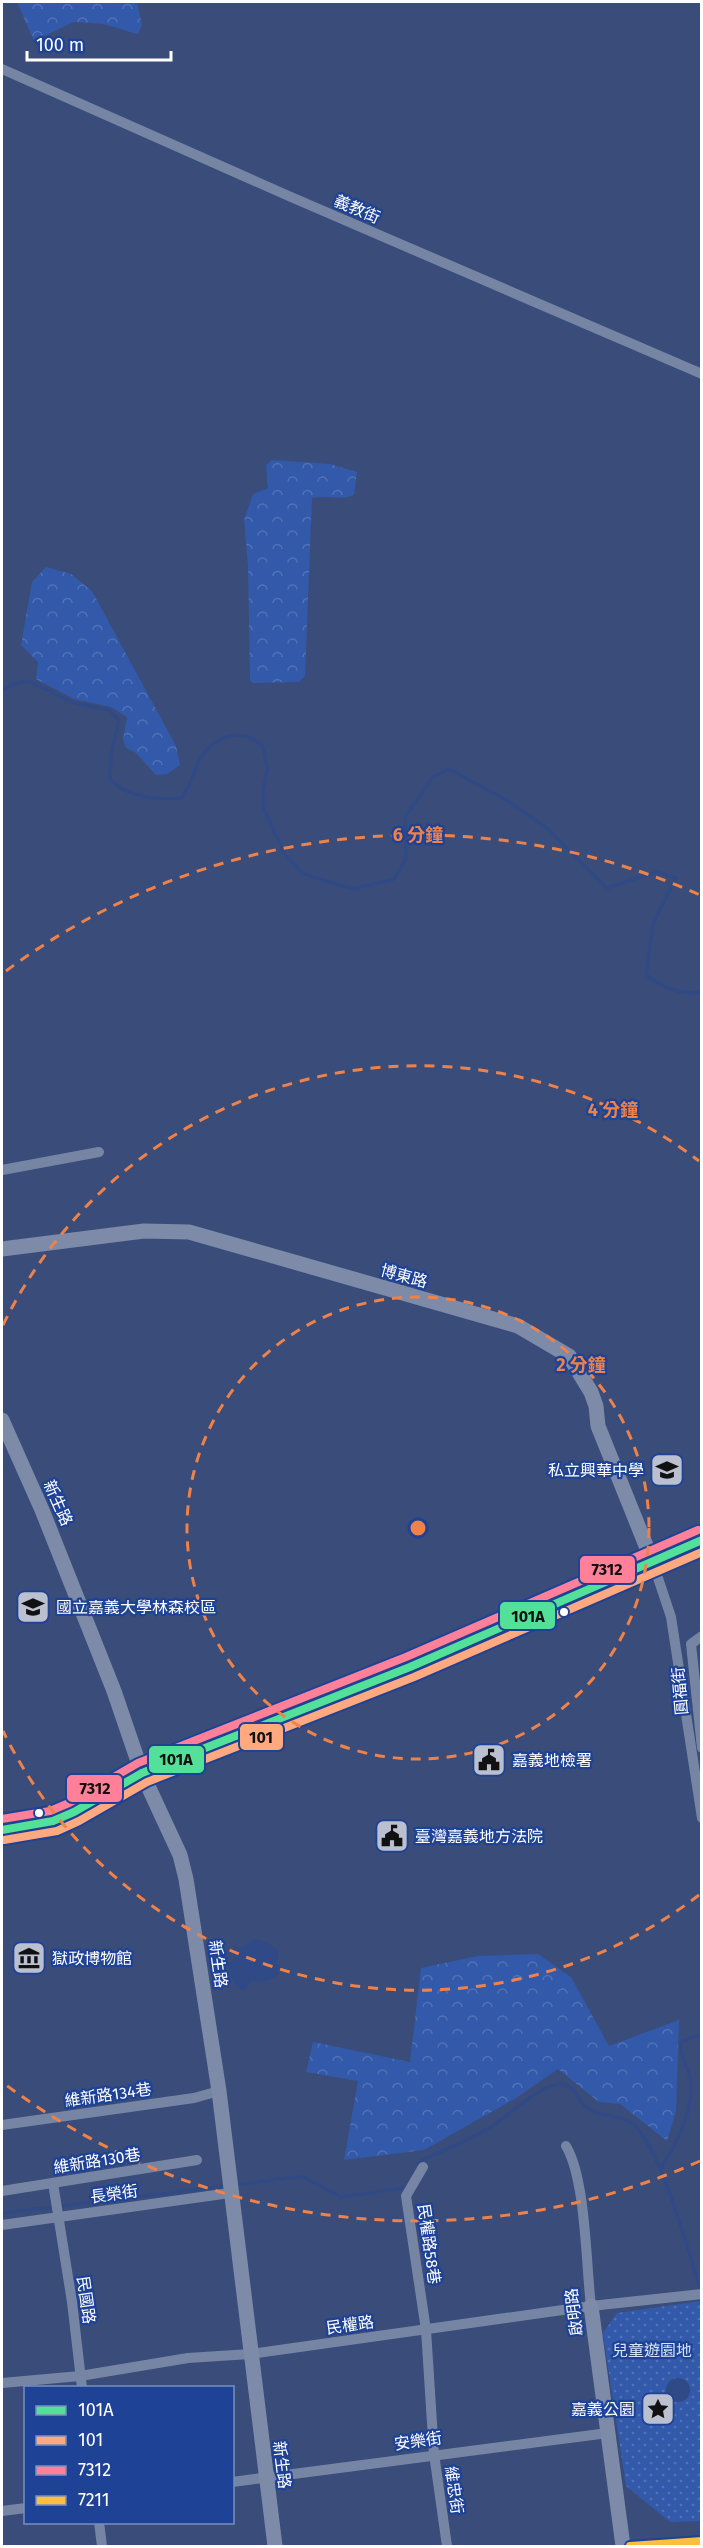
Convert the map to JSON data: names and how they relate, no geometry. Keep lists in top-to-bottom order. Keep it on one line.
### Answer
{"streets":{"street":["義教街","博東路","新生路","圓福街","維新路134巷","維新路130巷","長榮街","民權路58巷","民國路","啟明路","民權路","安樂街","維忠街"]},"crossings":[["博東路","圓福街"],["新生路","維新路134巷"],["新生路","長榮街"],["新生路","民權路"],["新生路","安樂街"],["維新路130巷","民國路"],["長榮街","民國路"],["民權路58巷","民權路"],["民權路58巷","維忠街"],["民國路","民權路"],["啟明路","民權路"],["啟明路","安樂街"],["民權路","維忠街"],["安樂街","維忠街"]],"parks":["兒童遊園地"],"places":{"school or university":["私立興華中學","國立嘉義大學林森校區"],"public building":["嘉義地檢署","臺灣嘉義地方法院"],"museum":["獄政博物館"],"place":["嘉義公園"]},"lines":["transit line 7312","transit line 101A","transit line 101","transit line 7211"],"legend":["101A","101","7312","7211"],"scale_bar":"100 m","rings":["6 分鐘","4 分鐘","2 分鐘"]}
